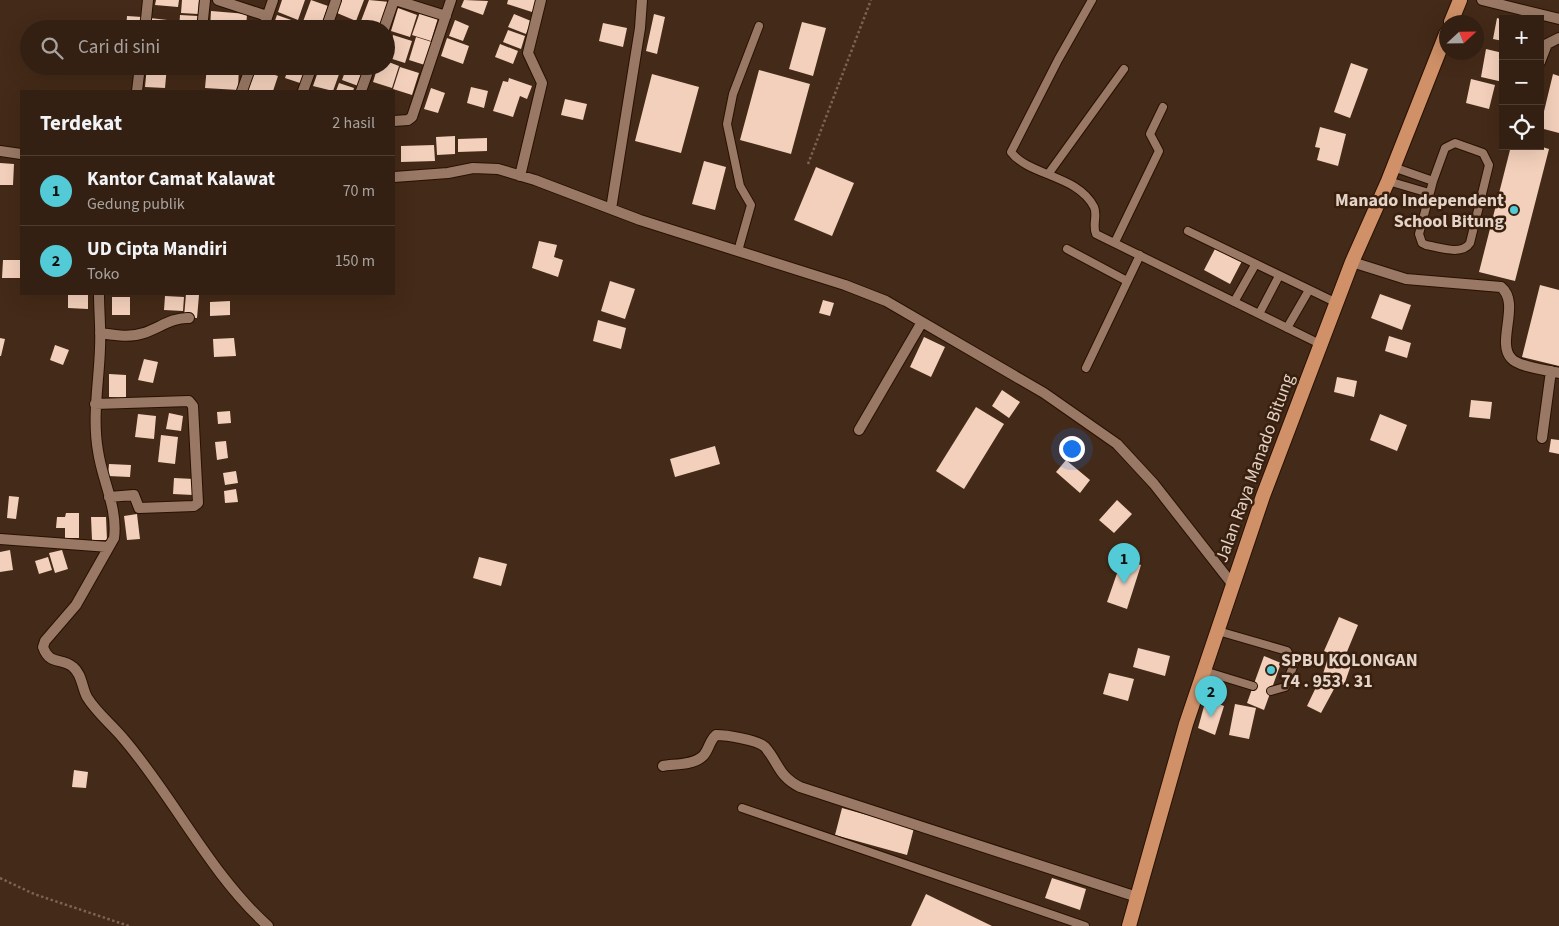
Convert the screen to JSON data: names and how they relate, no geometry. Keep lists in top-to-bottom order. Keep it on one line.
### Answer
{"streets":{"highway":["Jalan Raya Manado Bitung"]},"places":["Manado Independent School Bitung","SPBU KOLONGAN 74 . 953 . 31"],"north":"right","page":{"map_buttons":["+","−"],"search":"Cari di sini","heading":["Terdekat","2 hasil"],"list":[{"mark":"1","name":"Kantor Camat Kalawat","note":"Gedung publik","value":"70 m"},{"mark":"2","name":"UD Cipta Mandiri","note":"Toko","value":"150 m"}],"pins":["1","2"]}}
